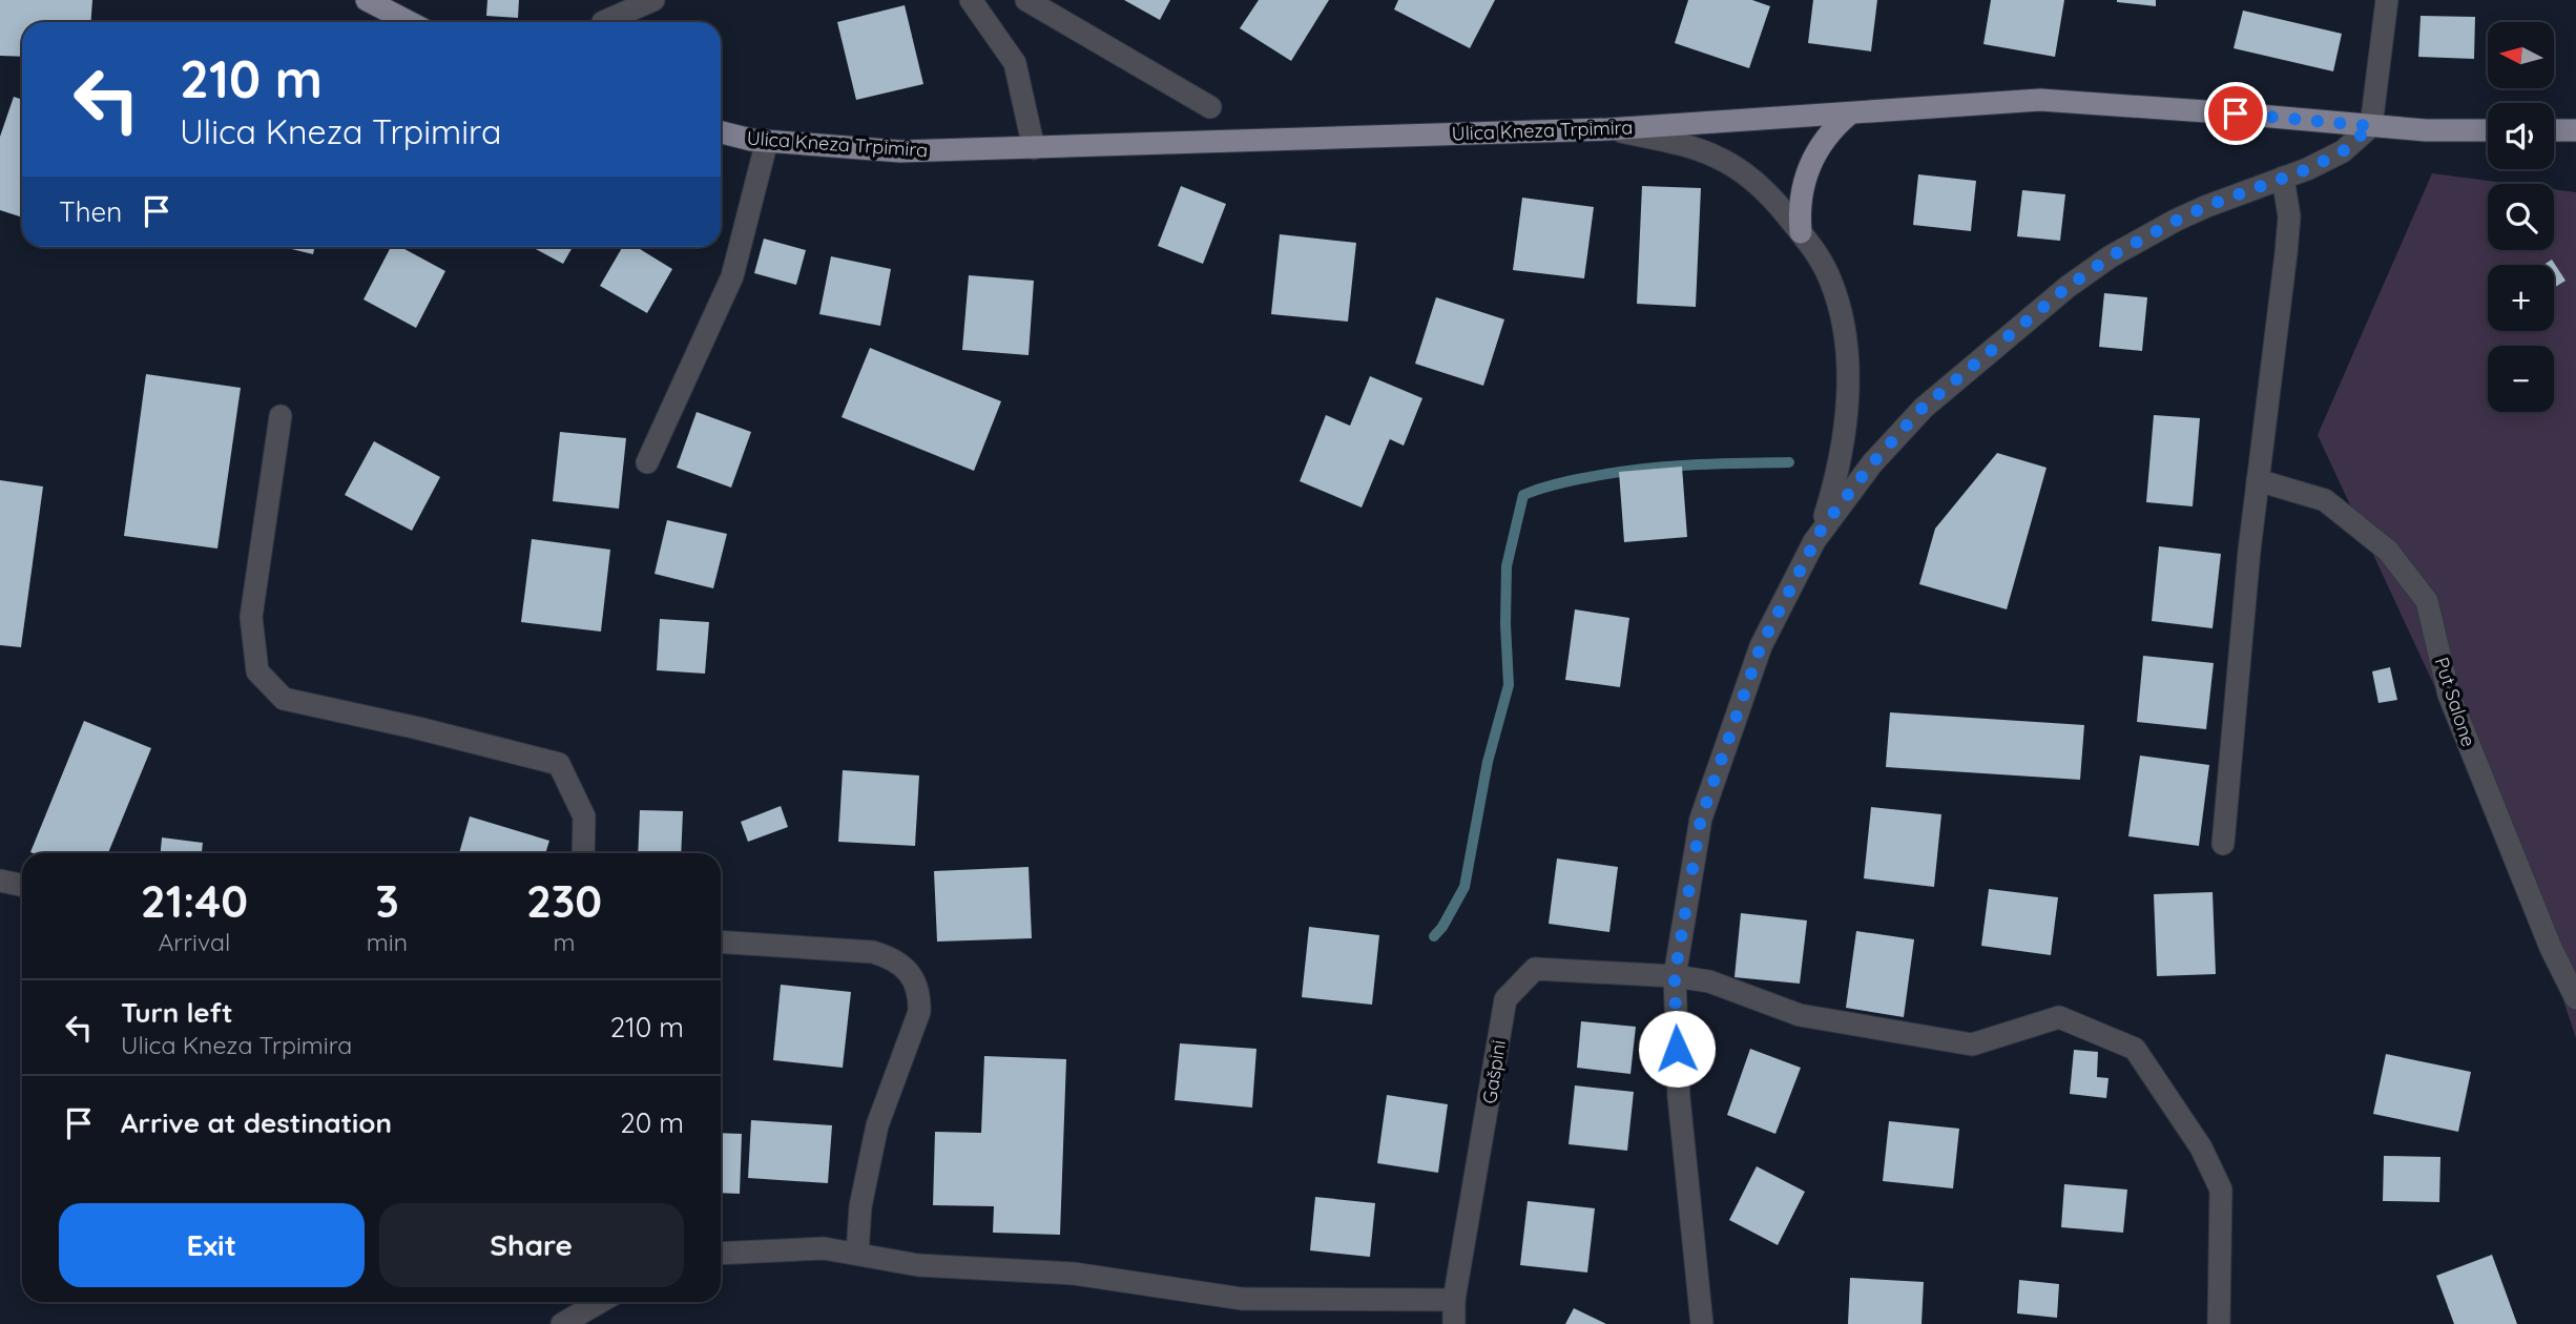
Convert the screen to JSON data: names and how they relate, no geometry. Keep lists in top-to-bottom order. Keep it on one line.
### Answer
{"streets":{"main road":["Ulica Kneza Trpimira"],"street":["Put Salone","Gašpini"]},"north":"left","page":{"map_buttons":["+","−"],"turn":["210 m","Ulica Kneza Trpimira"],"then":"Then","eta":["21:40","Arrival","3","min","230","m"],"list":[{"name":"Turn left","note":"Ulica Kneza Trpimira","value":"210 m"},{"name":"Arrive at destination","value":"20 m"}],"buttons":["Exit","Share"]}}
